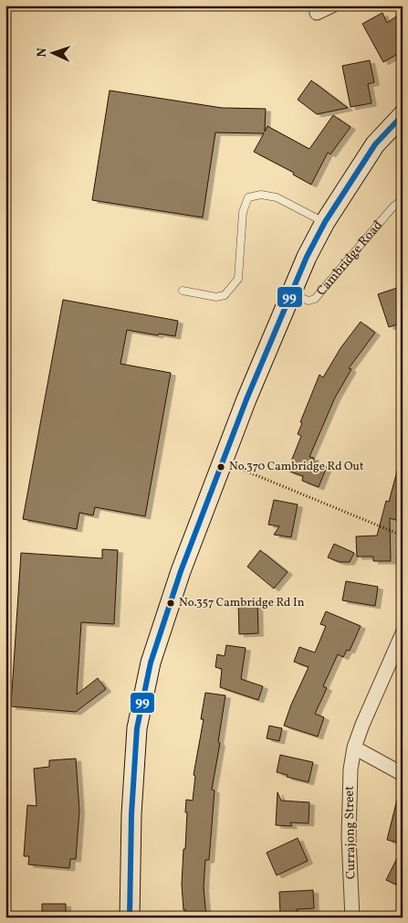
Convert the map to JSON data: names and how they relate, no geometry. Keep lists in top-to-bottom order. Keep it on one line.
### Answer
{"streets":{"main road":["Cambridge Road"],"street":["Currajong Street"]},"places":["No.370 Cambridge Rd Out","No.357 Cambridge Rd In"],"lines":["transit line 99"],"north":"left"}
